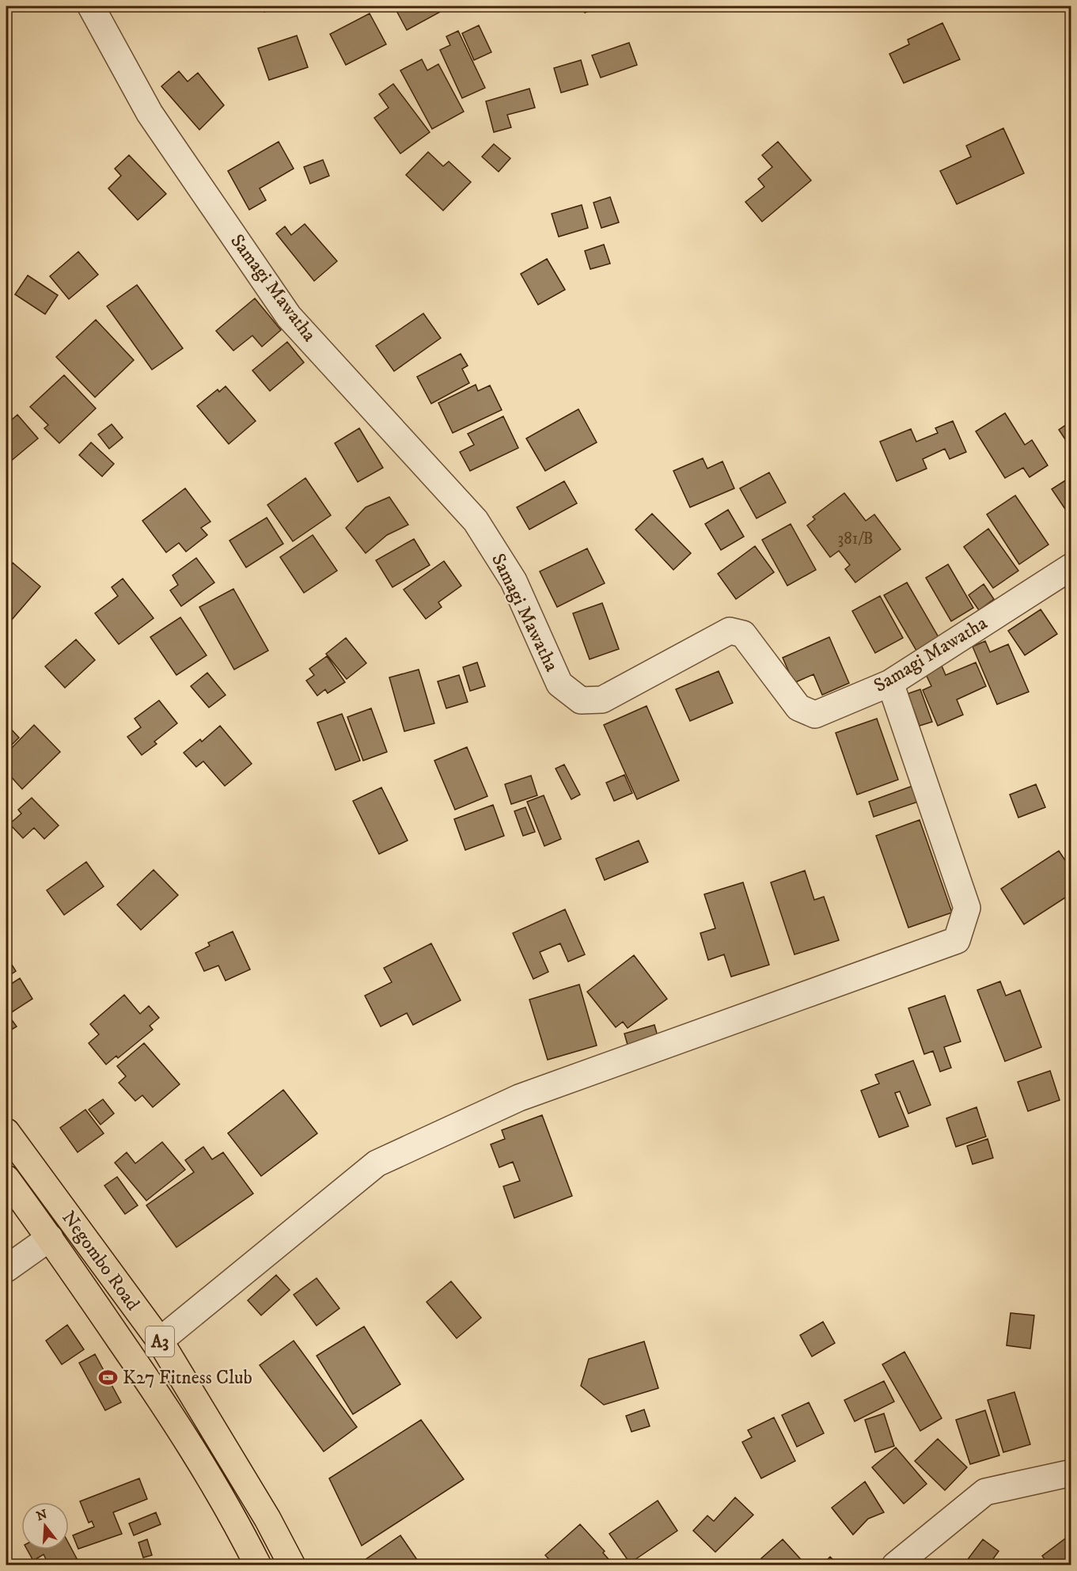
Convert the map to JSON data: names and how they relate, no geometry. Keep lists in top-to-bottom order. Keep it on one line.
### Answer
{"streets":{"highway":["Negombo Road","A3"],"street":["Samagi Mawatha"]},"places":{"sports":["K27 Fitness Club"]},"house_numbers":["381/B"],"north":"top"}
